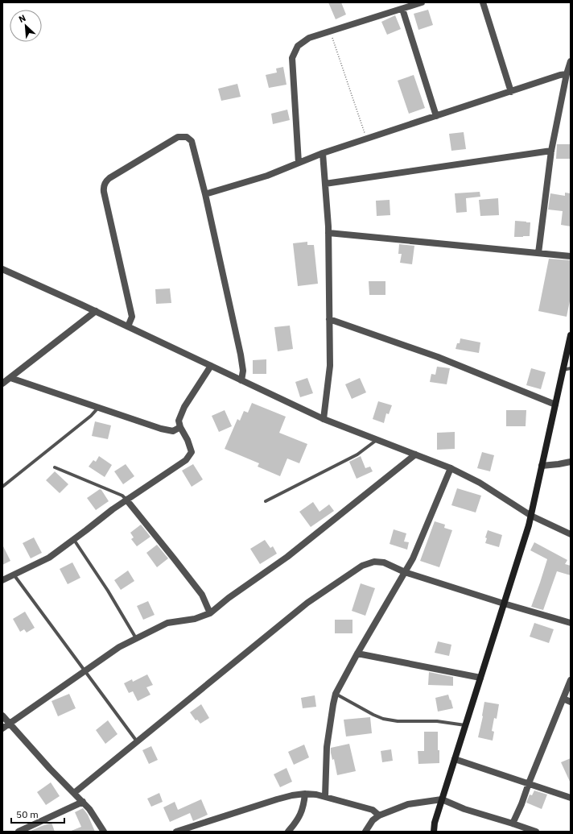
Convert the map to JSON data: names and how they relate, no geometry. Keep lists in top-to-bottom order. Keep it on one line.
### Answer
{"scale_bar":"50 m","north":"top left"}
